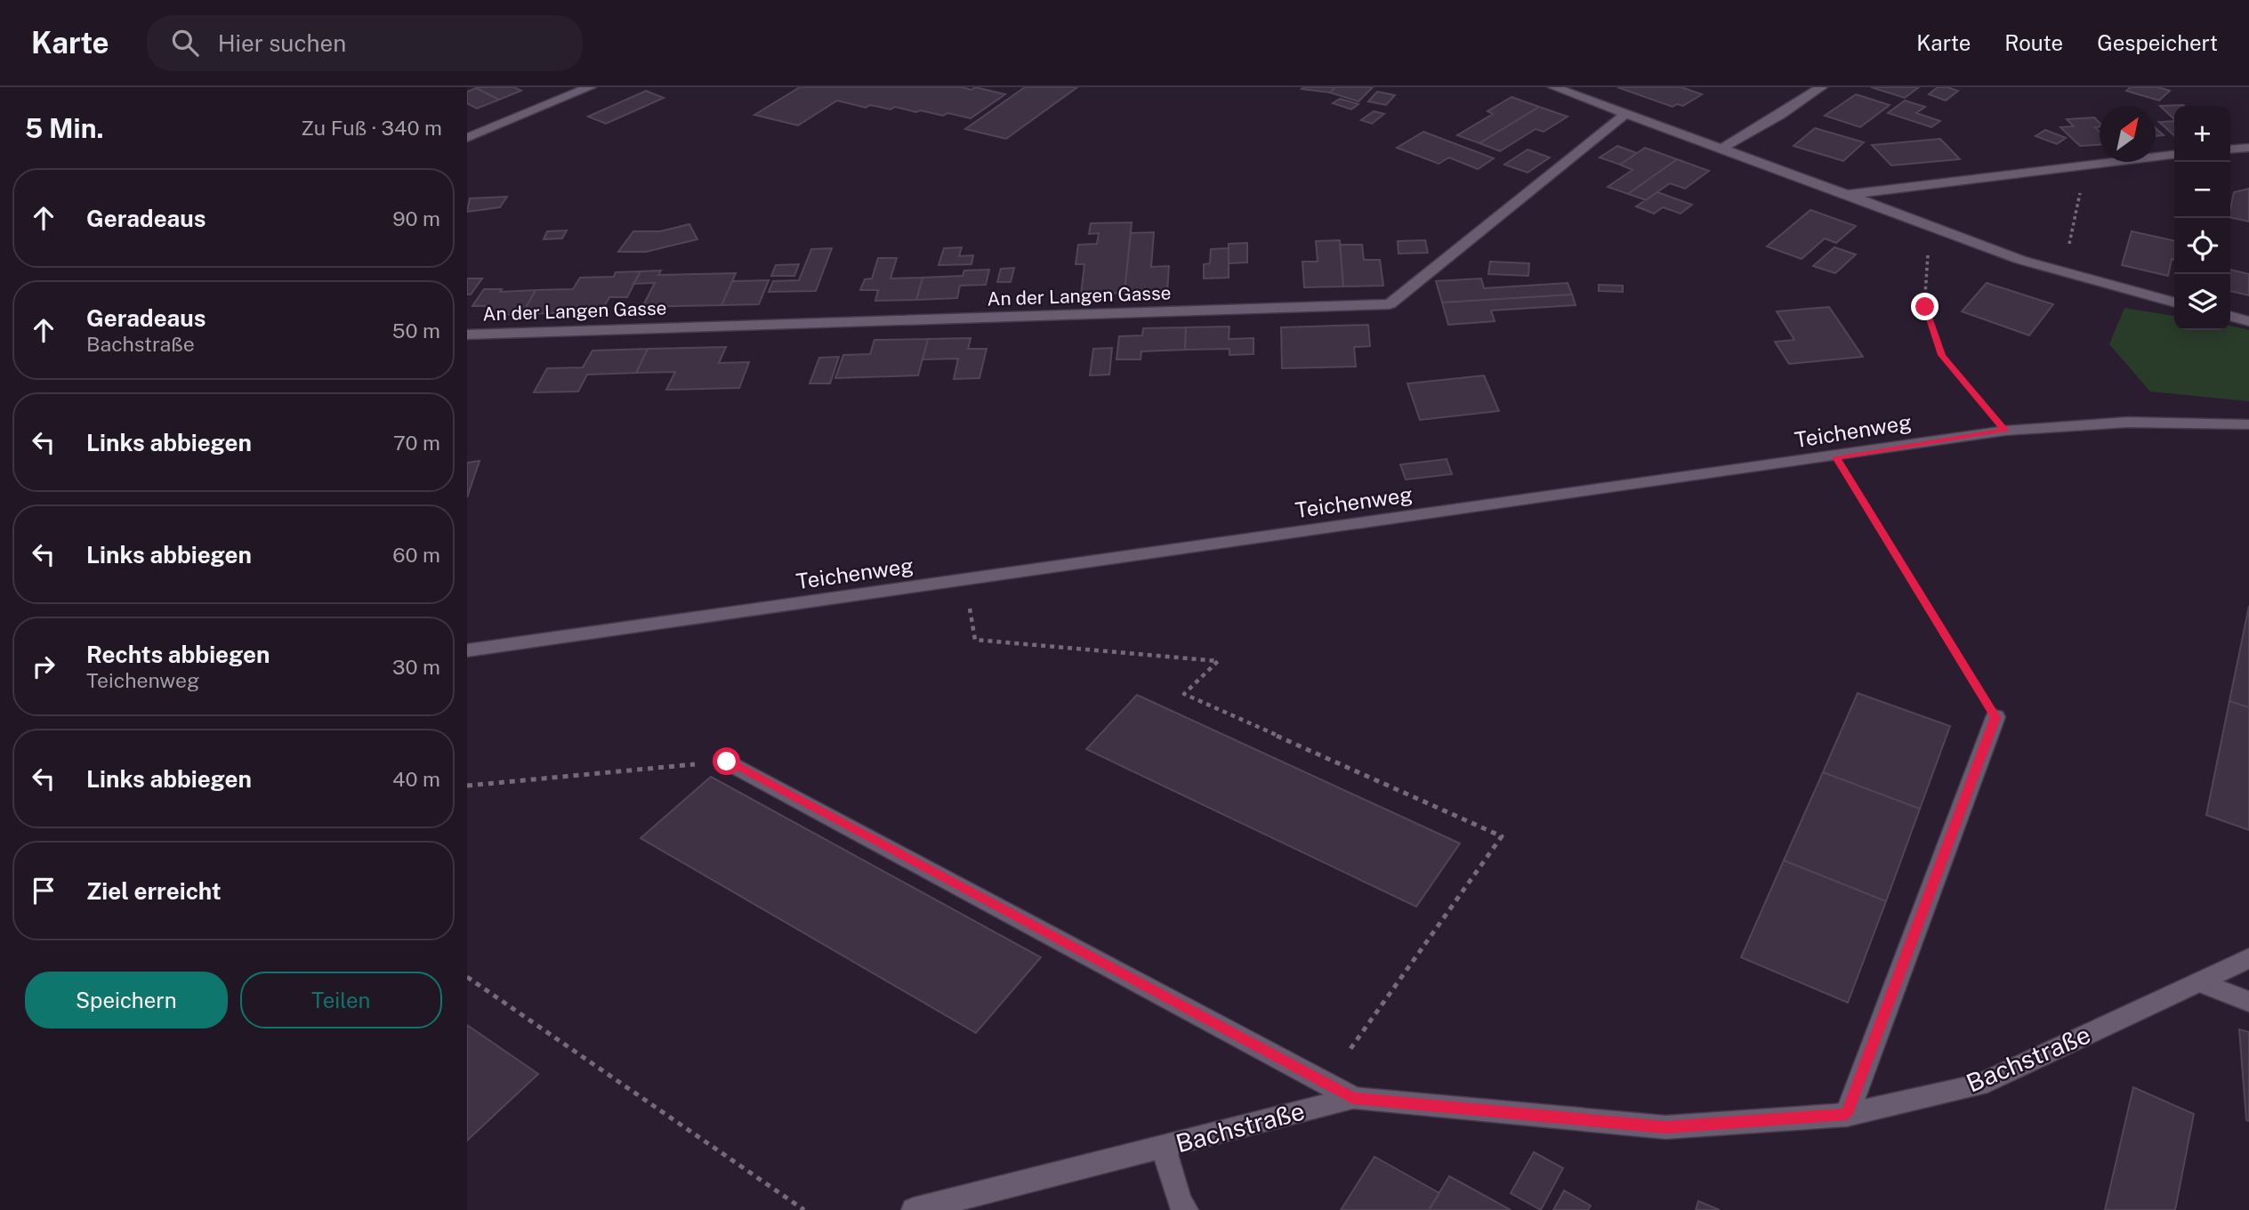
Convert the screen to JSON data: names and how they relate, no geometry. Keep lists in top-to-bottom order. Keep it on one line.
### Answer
{"streets":{"street":["An der Langen Gasse","Teichenweg","Bachstraße"]},"north":"top right","page":{"header":"Karte","search":"Hier suchen","nav":["Karte","Route","Gespeichert"],"heading":["5 Min.","Zu Fuß · 340 m"],"map_buttons":["+","−"],"list":[["Geradeaus","90 m"],["Geradeaus","Bachstraße","50 m"],["Links abbiegen","70 m"],["Links abbiegen","60 m"],["Rechts abbiegen","Teichenweg","30 m"],["Links abbiegen","40 m"],"Ziel erreicht"],"buttons":["Speichern","Teilen"]}}
